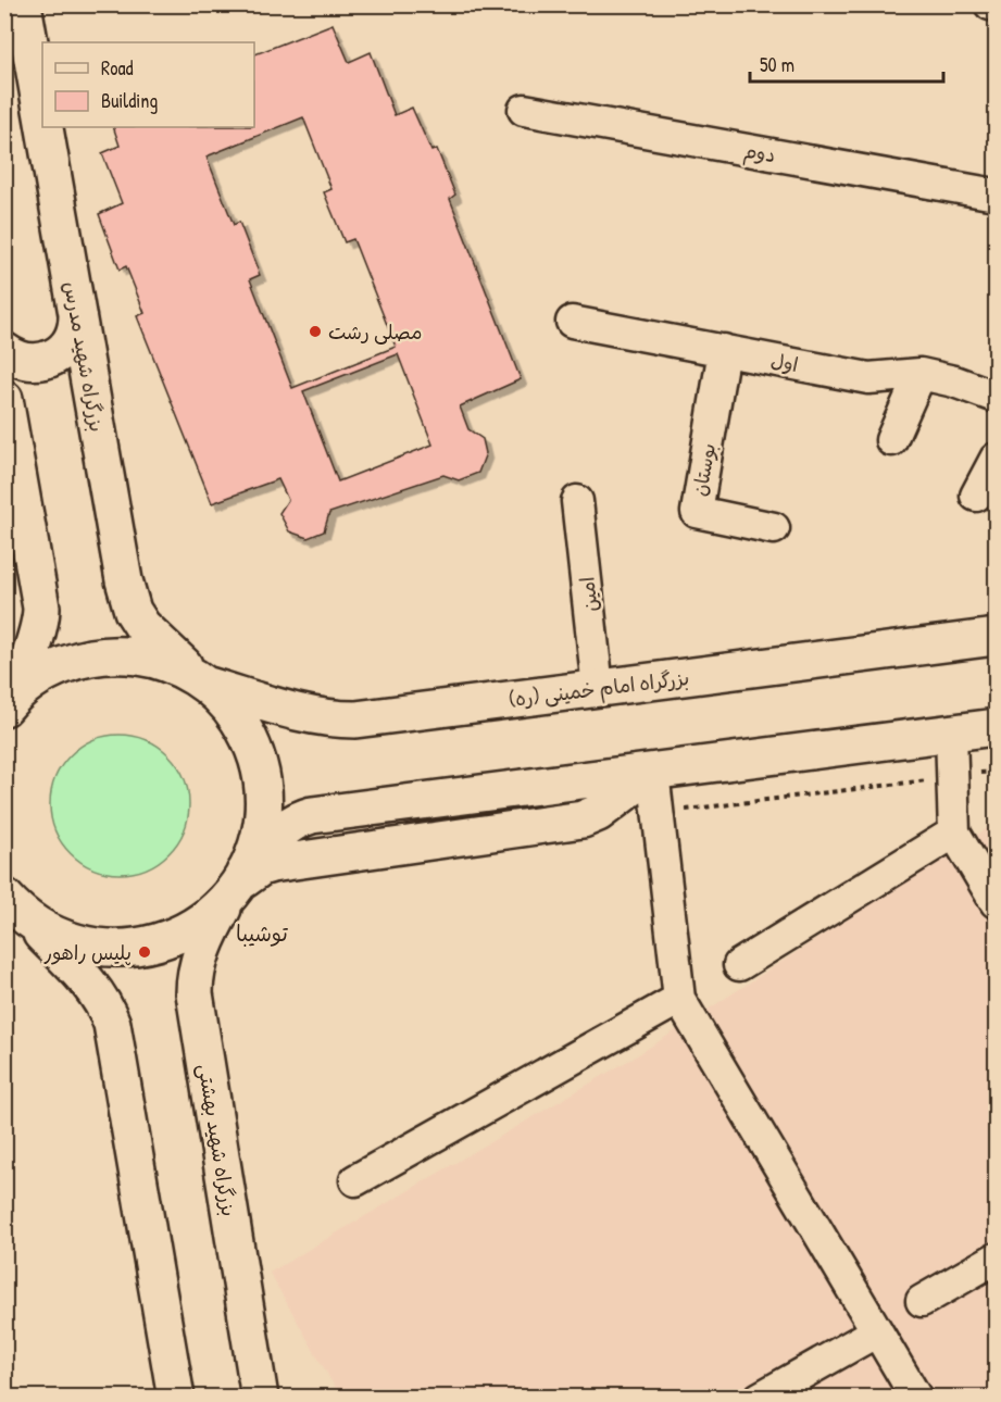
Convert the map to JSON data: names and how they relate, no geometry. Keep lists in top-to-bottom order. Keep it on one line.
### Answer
{"streets":{"highway":["بزرگراه شهید مدرس","بزرگراه امام خمینی (ره)","بزرگراه شهید بهشتی"],"lane":["دوم","اول","بوستان","امین"]},"crossings":[["بزرگراه شهید مدرس","بزرگراه امام خمینی (ره)"],["بزرگراه شهید مدرس","بزرگراه شهید بهشتی"],["اول","بوستان"],["امین","بزرگراه امام خمینی (ره)"]],"districts":["توشیبا"],"places":["مصلی رشت","پلیس راهور"],"legend":["Road","Building"],"scale_bar":"50 m"}
